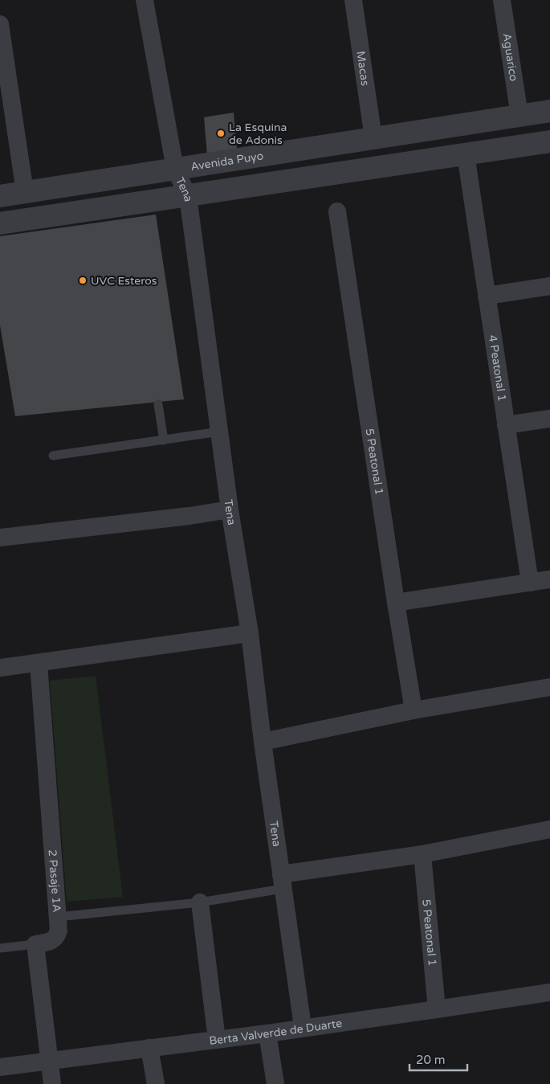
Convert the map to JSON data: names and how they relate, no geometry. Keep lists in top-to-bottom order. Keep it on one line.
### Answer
{"streets":{"street":["Aguarico","Macas","Avenida Puyo","Tena","4 Peatonal 1","5 Peatonal 1","2 Pasaje 1A","Berta Valverde de Duarte"]},"crossings":[["Aguarico","Avenida Puyo"],["Macas","Avenida Puyo"],["Avenida Puyo","Tena"],["Tena","Berta Valverde de Duarte"],["5 Peatonal 1","Berta Valverde de Duarte"]],"places":["La Esquina de Adonis","UVC Esteros"],"scale_bar":"20 m"}
